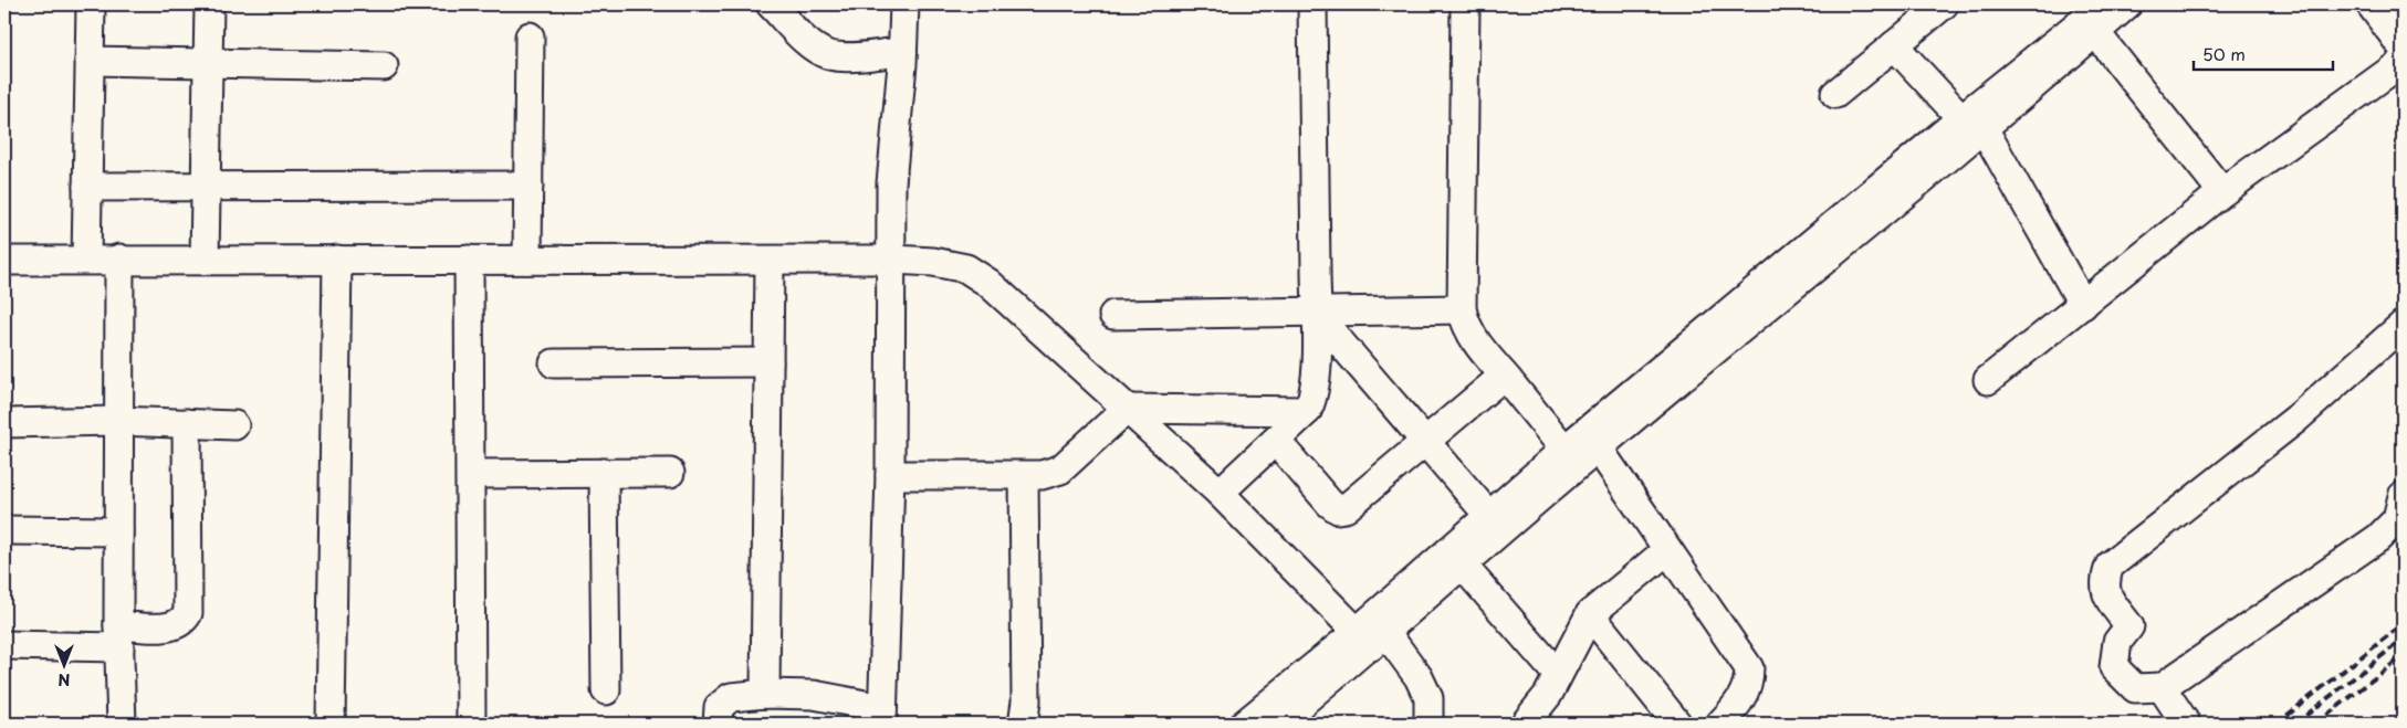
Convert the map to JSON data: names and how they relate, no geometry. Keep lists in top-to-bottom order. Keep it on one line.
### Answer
{"scale_bar":"50 m","north":"bottom"}
